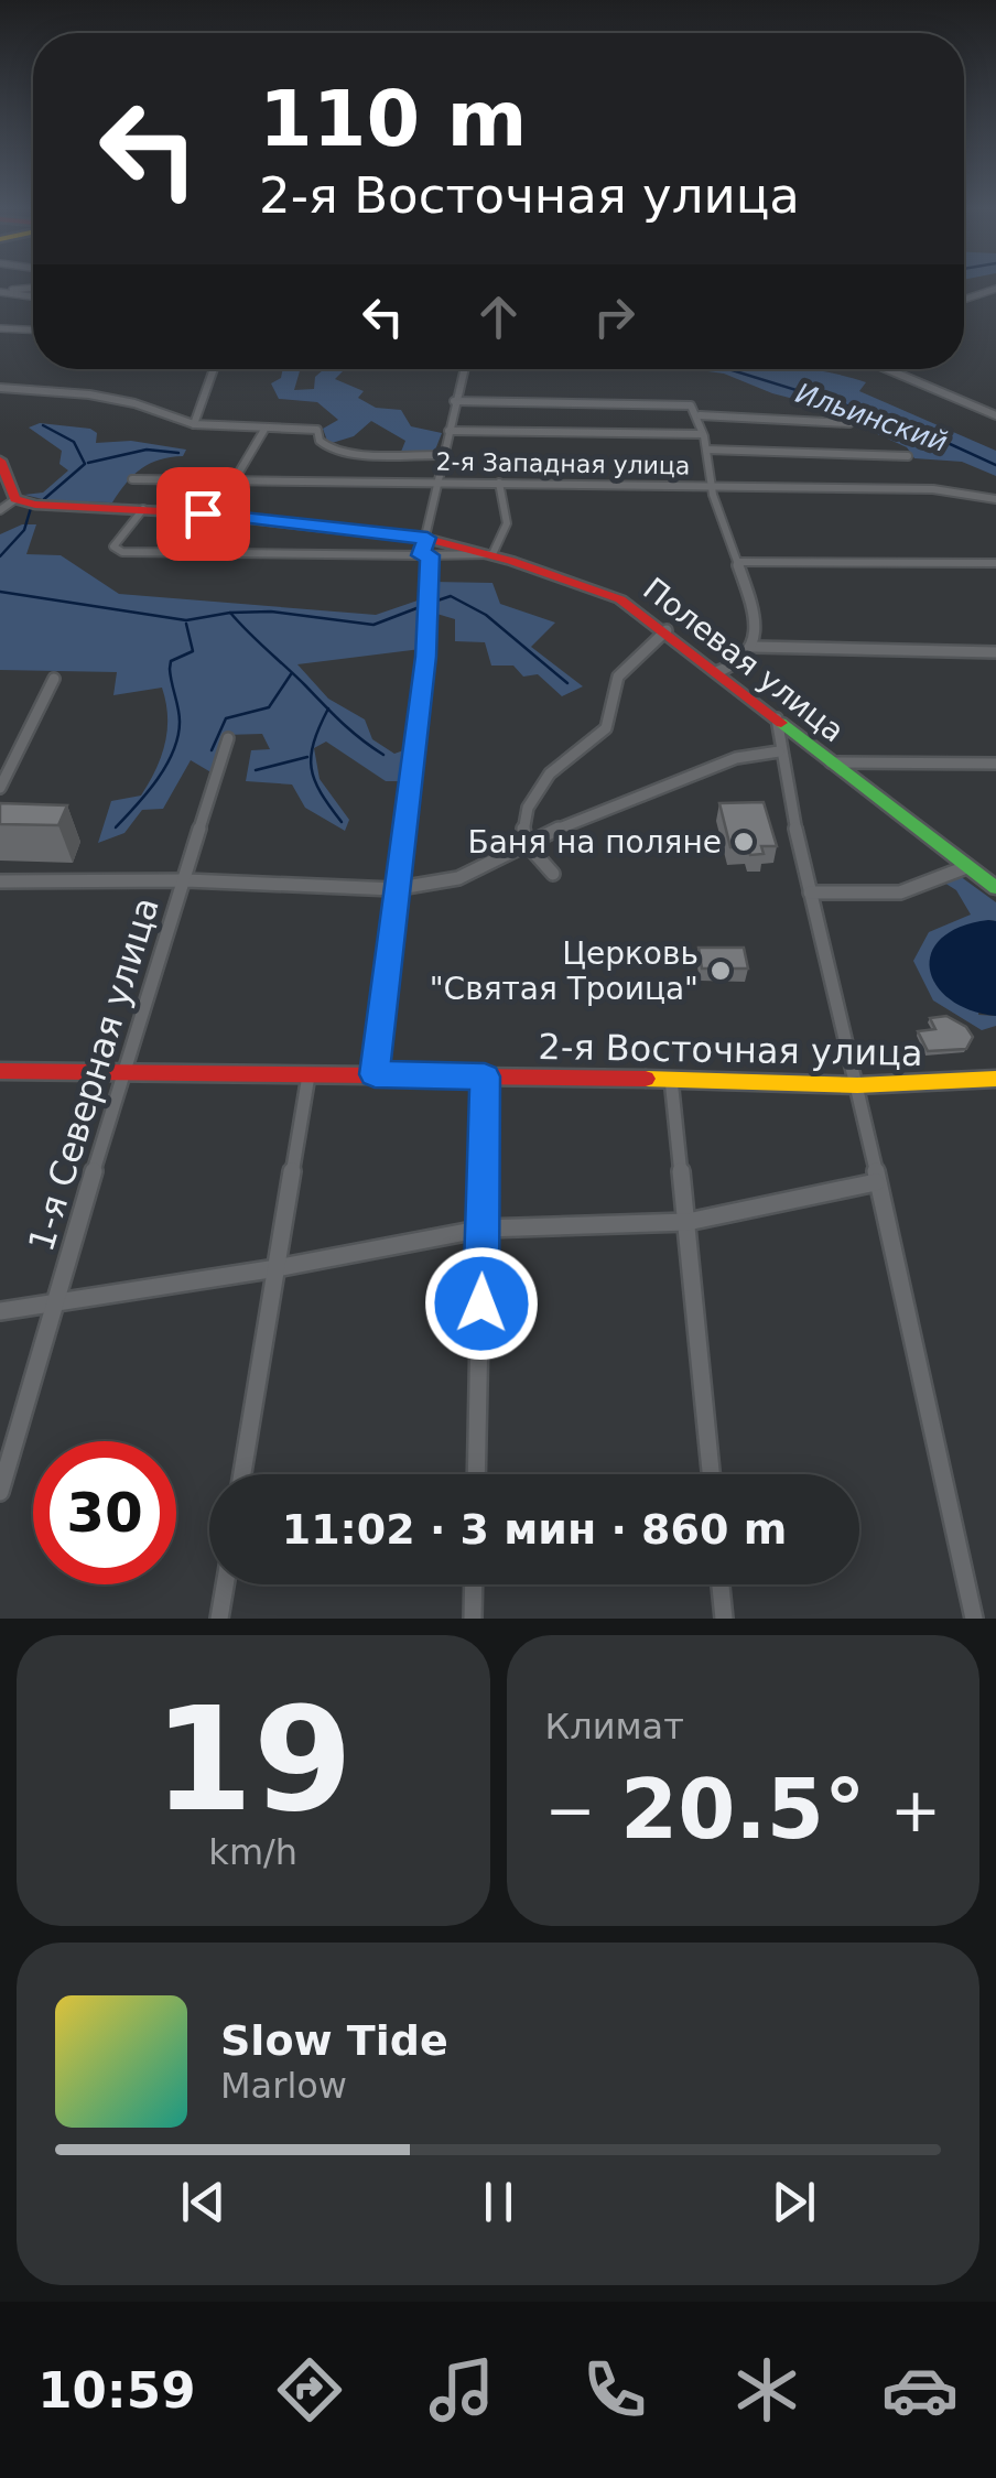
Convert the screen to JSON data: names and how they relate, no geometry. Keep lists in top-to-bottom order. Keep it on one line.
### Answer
{"streets":{"main road":["Полевая улица","2-я Восточная улица"],"street":["2-я Западная улица","1-я Северная улица"]},"crossings":[["2-я Восточная улица","1-я Северная улица"]],"water":["Ильинский"],"places":["Баня на поляне","Церковь \"Святая Троица\""],"page":{"turn":["110 m","2-я Восточная улица"],"limit":"30","trip":"11:02 · 3 мин · 860 m","tile":[["19","km/h"],"Климат"],"heat":["−","20.5°","+"],"song":["Slow Tide","Marlow"],"tabs":"10:59"}}
